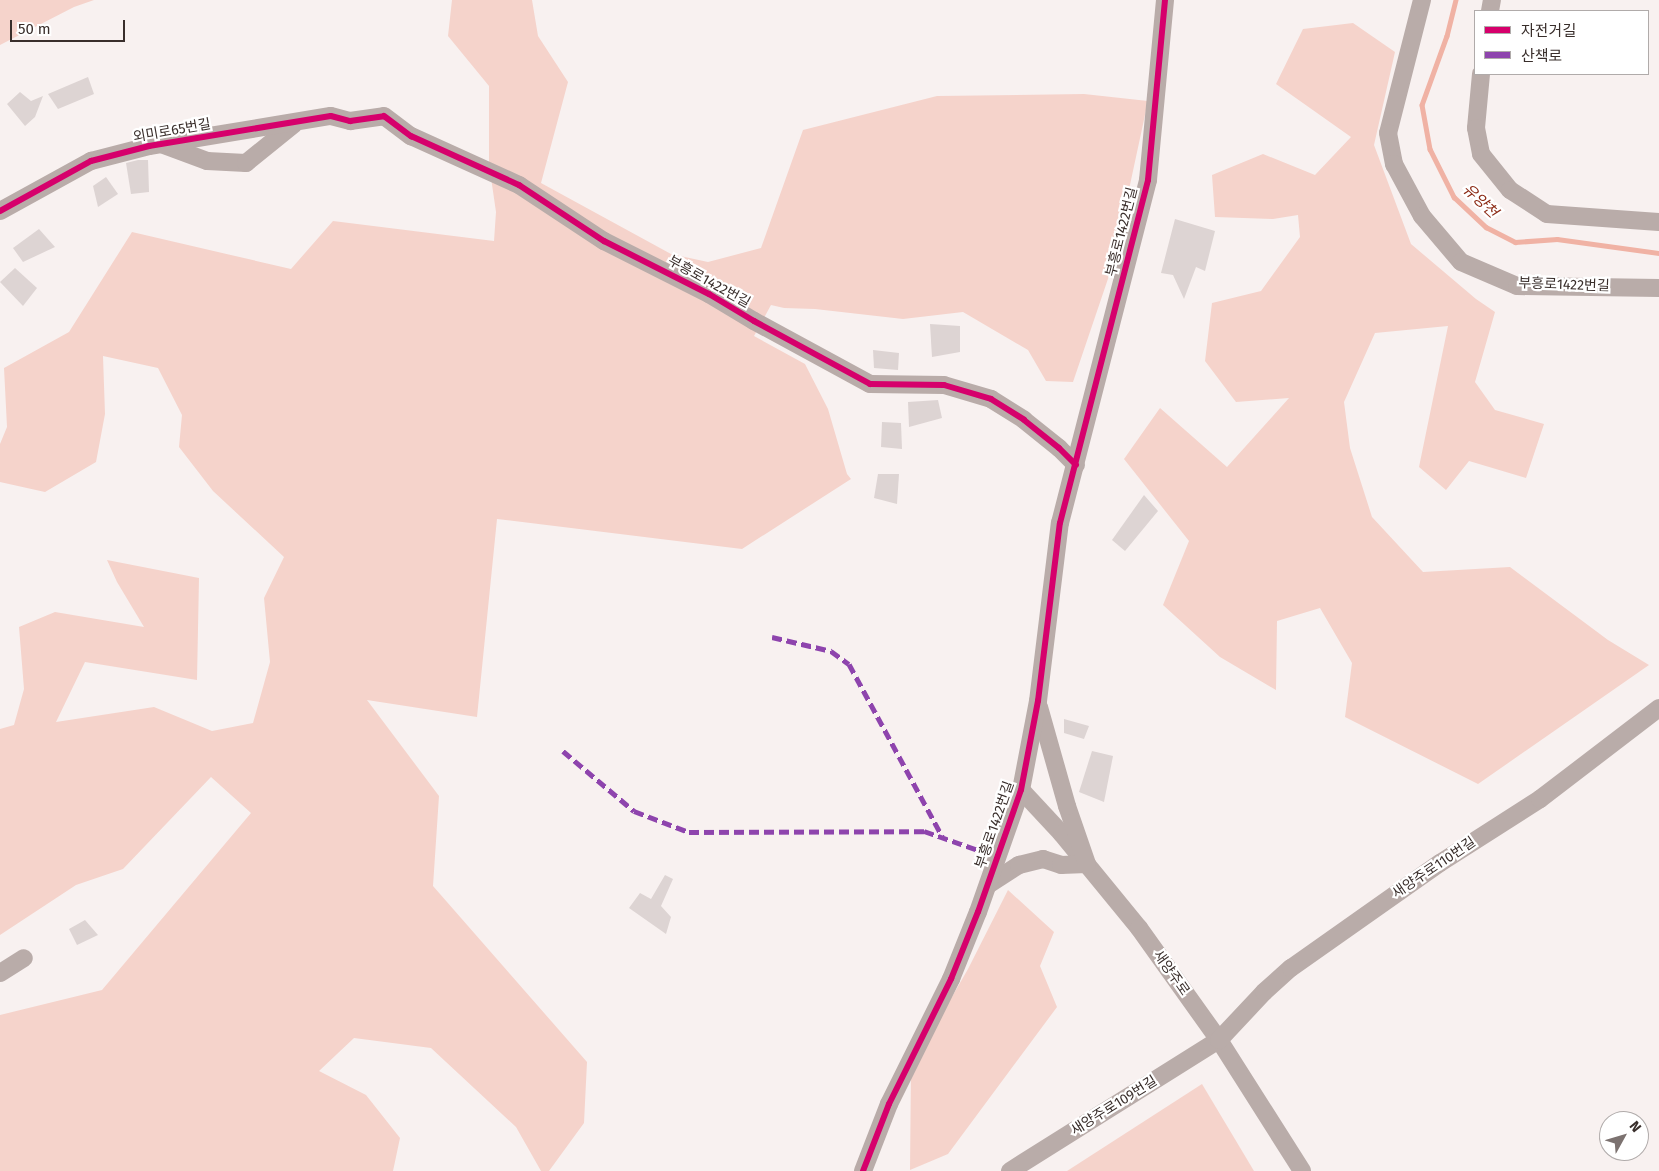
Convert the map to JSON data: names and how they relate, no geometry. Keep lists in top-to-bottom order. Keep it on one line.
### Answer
{"streets":{"street":["외미로65번길","부흥로1422번길","새양주로110번길","새양주로","새양주로109번길"]},"crossings":[["외미로65번길","부흥로1422번길"],["부흥로1422번길","새양주로"],["새양주로110번길","새양주로"],["새양주로110번길","새양주로109번길"],["새양주로","새양주로109번길"]],"water":["유양천"],"legend":["자전거길","산책로"],"scale_bar":"50 m","north":"top right"}
